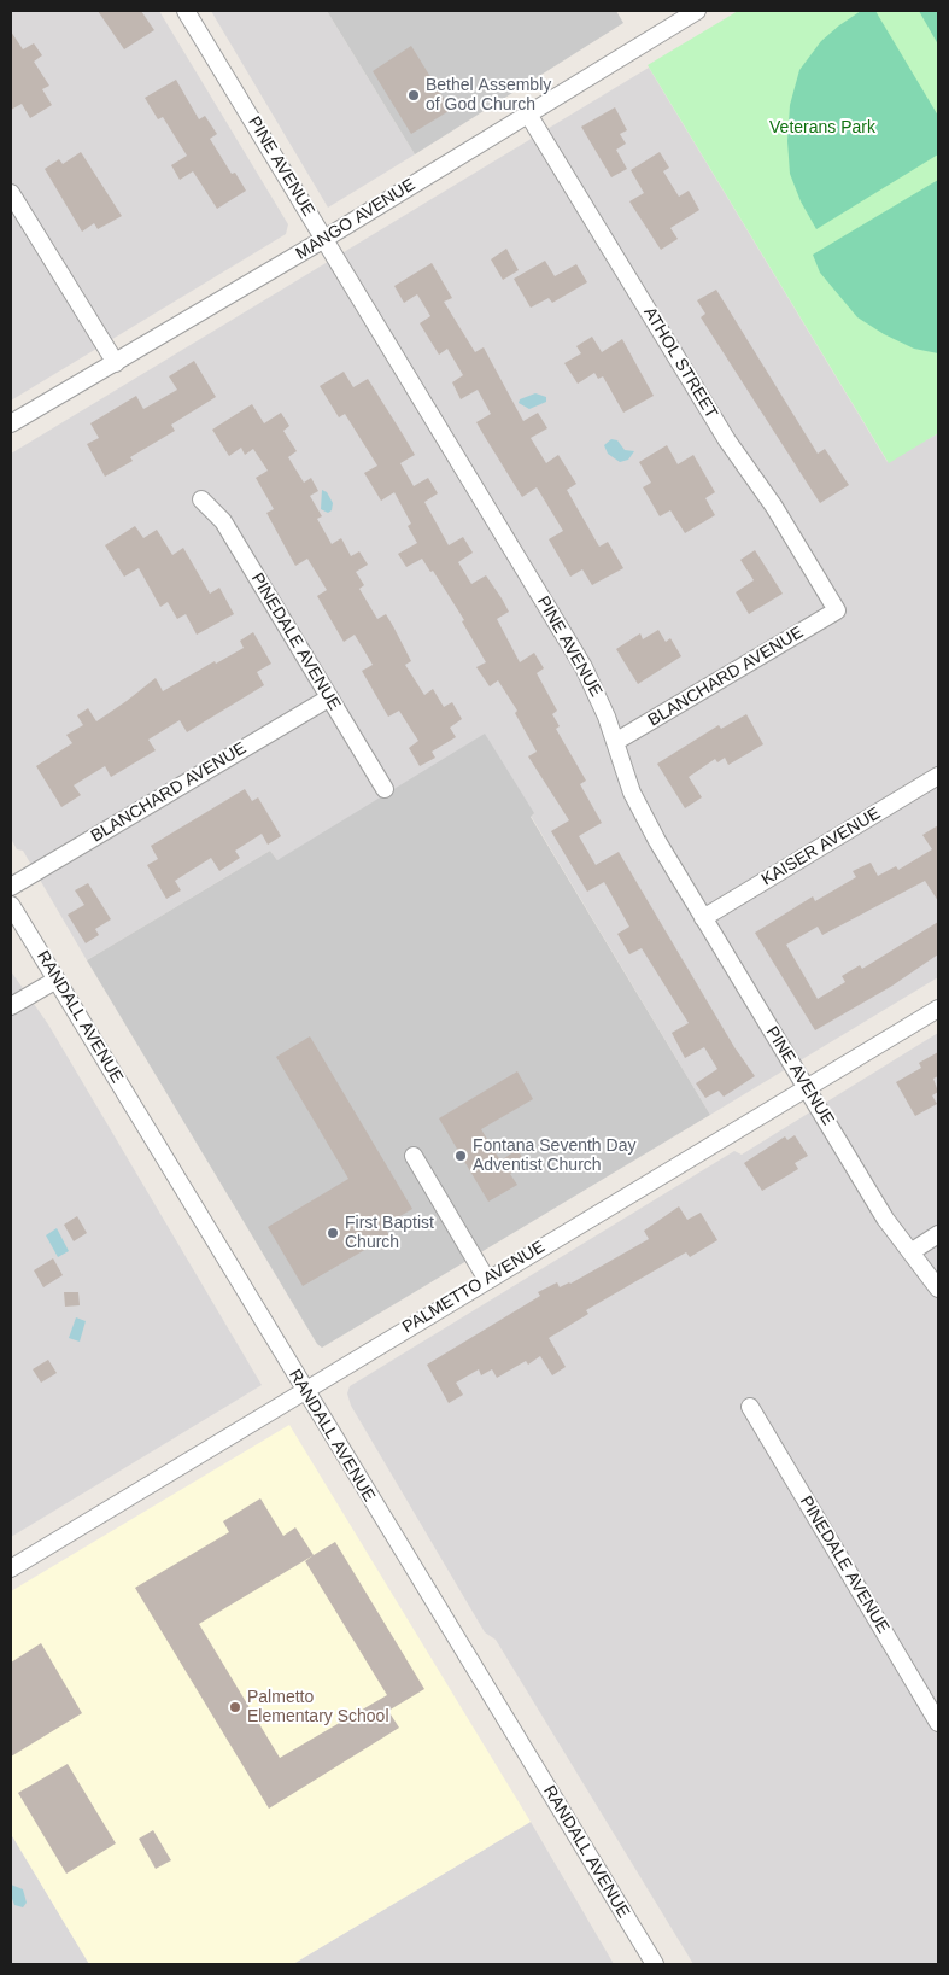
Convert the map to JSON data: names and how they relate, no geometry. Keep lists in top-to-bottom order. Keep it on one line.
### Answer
{"streets":{"street":["PINE AVENUE","MANGO AVENUE","ATHOL STREET","PINEDALE AVENUE","BLANCHARD AVENUE","KAISER AVENUE","RANDALL AVENUE","PALMETTO AVENUE"]},"crossings":[["PINE AVENUE","MANGO AVENUE"],["PINE AVENUE","BLANCHARD AVENUE"],["PINE AVENUE","KAISER AVENUE"],["PINE AVENUE","PALMETTO AVENUE"],["MANGO AVENUE","ATHOL STREET"],["ATHOL STREET","BLANCHARD AVENUE"],["PINEDALE AVENUE","BLANCHARD AVENUE"],["RANDALL AVENUE","PALMETTO AVENUE"]],"parks":["Veterans Park"],"places":["Bethel Assembly of God Church","Fontana Seventh Day Adventist Church","First Baptist Church","Palmetto Elementary School"]}
